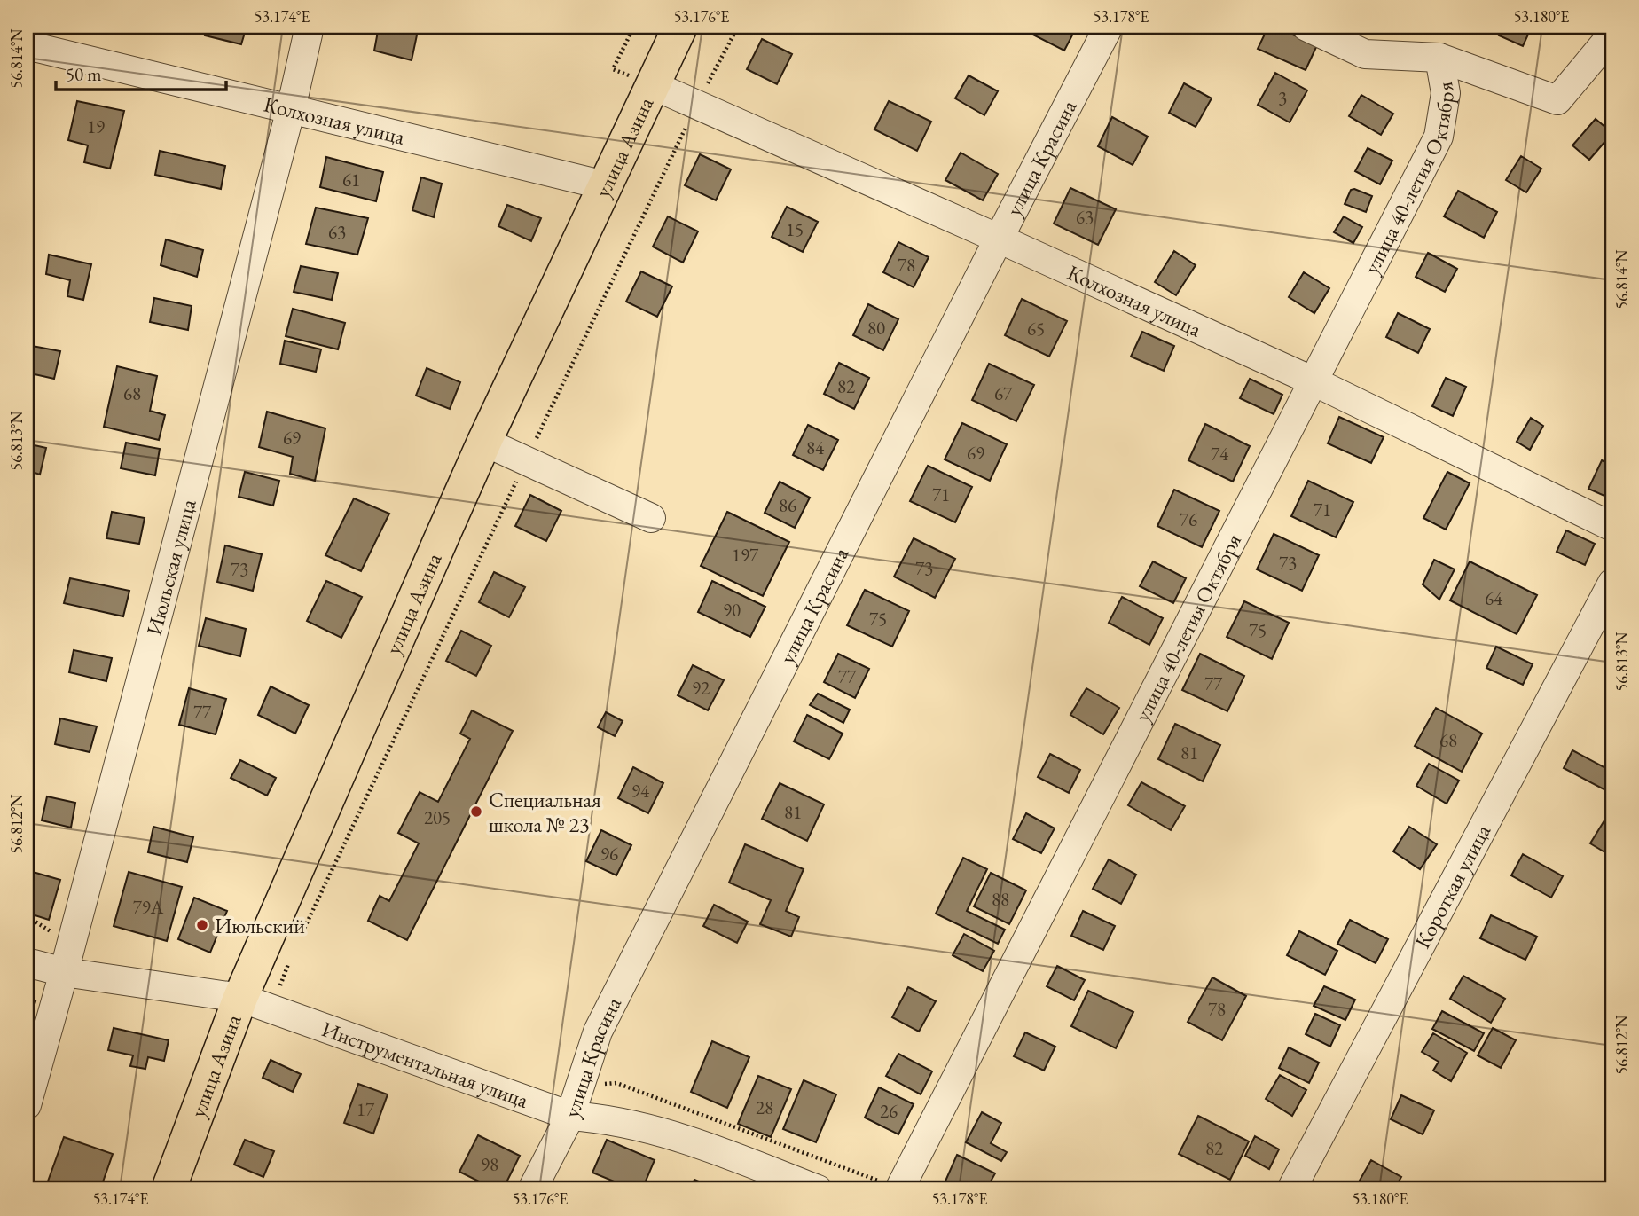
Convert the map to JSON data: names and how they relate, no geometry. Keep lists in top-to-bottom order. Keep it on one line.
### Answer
{"streets":{"main road":["улица Азина"],"street":["Колхозная улица","улица Красина","улица 40-летия Октября","Июльская улица","Короткая улица","Инструментальная улица"]},"crossings":[["Колхозная улица","улица Азина"],["Колхозная улица","улица Красина"],["Колхозная улица","улица 40-летия Октября"],["Колхозная улица","Июльская улица"],["улица Азина","Инструментальная улица"],["улица Красина","Инструментальная улица"],["Июльская улица","Инструментальная улица"]],"places":["Специальная школа № 23","Июльский"],"house_numbers":["3","19","61","63","15","63","78","80","65","82","68","67","69","84","69","74","71","86","71","76","197","73","73","73","64","90","75","75","77","77","92","77","68","81","94","81","205","96","88","79А","78","28","17","26","82","98"],"scale_bar":"50 m","coordinates":["53.174°E","53.176°E","53.178°E","53.180°E","56.814°N","56.813°N","56.812°N"]}
